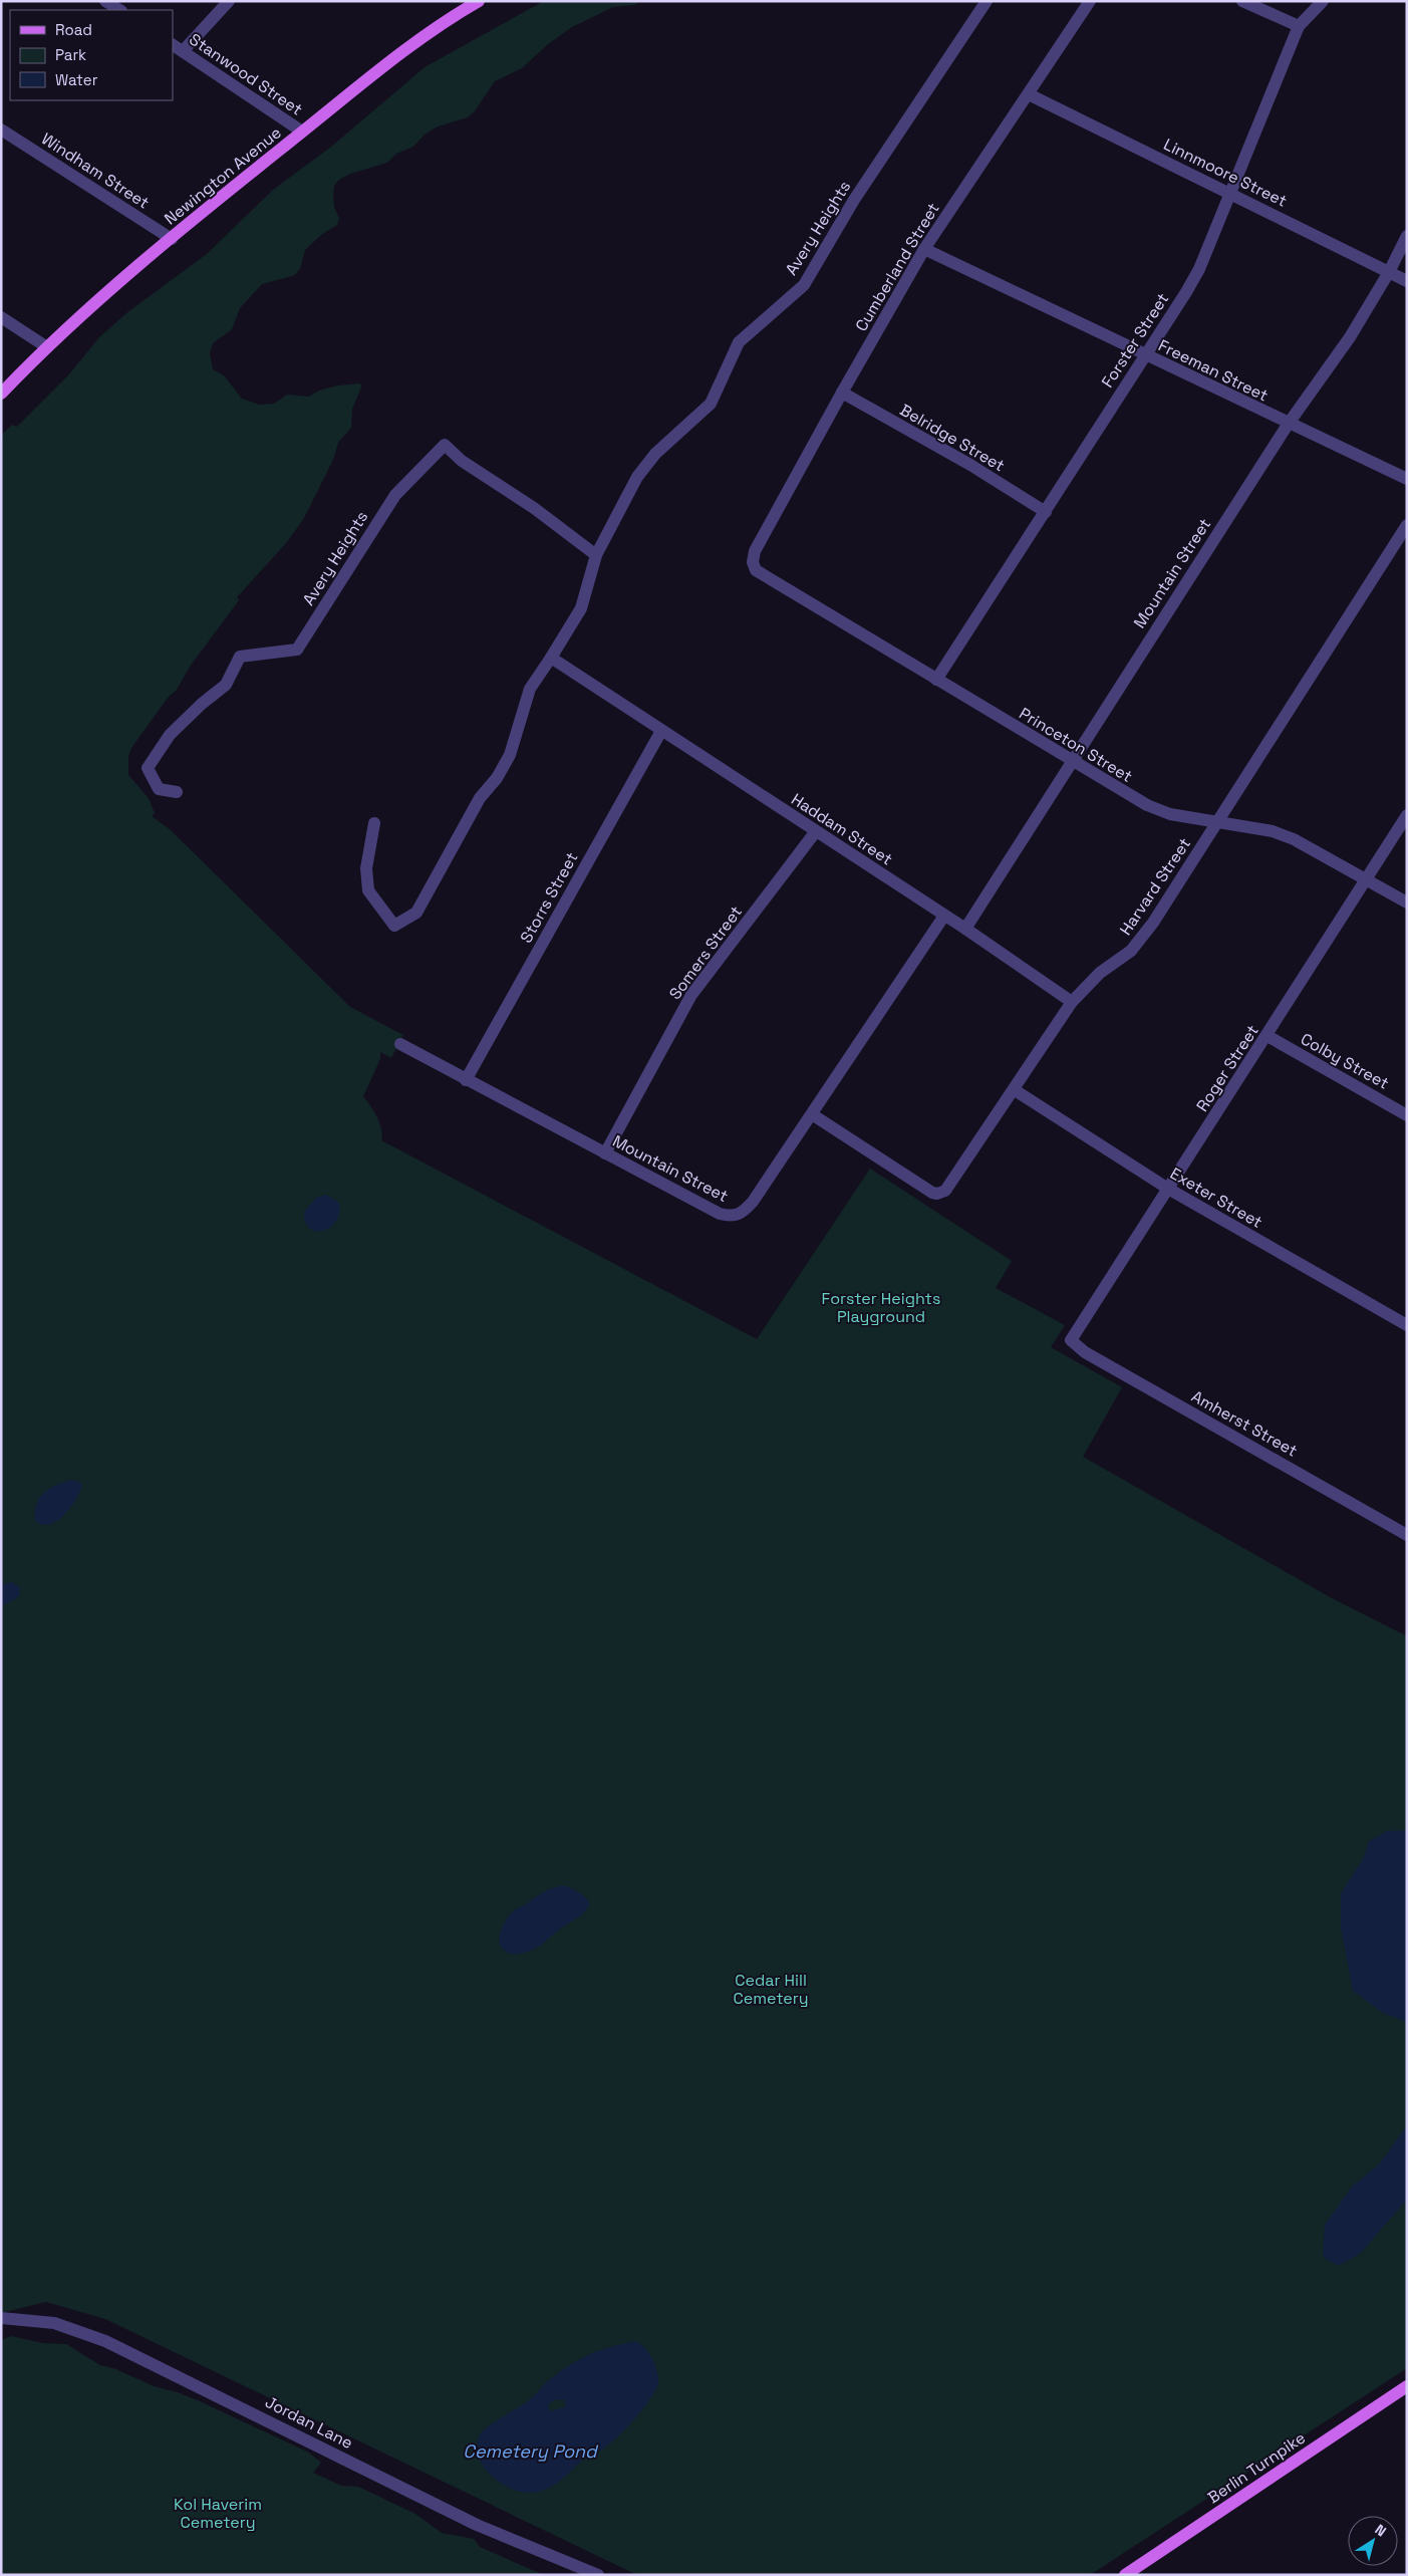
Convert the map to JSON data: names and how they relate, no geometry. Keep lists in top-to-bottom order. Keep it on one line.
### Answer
{"streets":{"main road":["Newington Avenue","Berlin Turnpike"],"street":["Stanwood Street","Windham Street","Linnmoore Street","Avery Heights","Cumberland Street","Forster Street","Freeman Street","Belridge Street","Mountain Street","Princeton Street","Haddam Street","Harvard Street","Storrs Street","Somers Street","Colby Street","Roger Street","Exeter Street","Amherst Street","Jordan Lane"]},"crossings":[["Stanwood Street","Newington Avenue"],["Windham Street","Newington Avenue"],["Linnmoore Street","Cumberland Street"],["Linnmoore Street","Forster Street"],["Linnmoore Street","Mountain Street"],["Avery Heights","Haddam Street"],["Cumberland Street","Freeman Street"],["Cumberland Street","Belridge Street"],["Cumberland Street","Princeton Street"],["Forster Street","Freeman Street"],["Forster Street","Belridge Street"],["Forster Street","Princeton Street"],["Freeman Street","Mountain Street"],["Mountain Street","Princeton Street"],["Mountain Street","Haddam Street"],["Mountain Street","Harvard Street"],["Mountain Street","Storrs Street"],["Mountain Street","Somers Street"],["Princeton Street","Harvard Street"],["Princeton Street","Roger Street"],["Haddam Street","Harvard Street"],["Haddam Street","Storrs Street"],["Haddam Street","Somers Street"],["Harvard Street","Exeter Street"],["Colby Street","Roger Street"],["Roger Street","Exeter Street"],["Roger Street","Amherst Street"]],"water":["Cemetery Pond"],"parks":["Forster Heights Playground","Cedar Hill Cemetery","Kol Haverim Cemetery"],"legend":["Road","Park","Water"],"north":"top right"}
